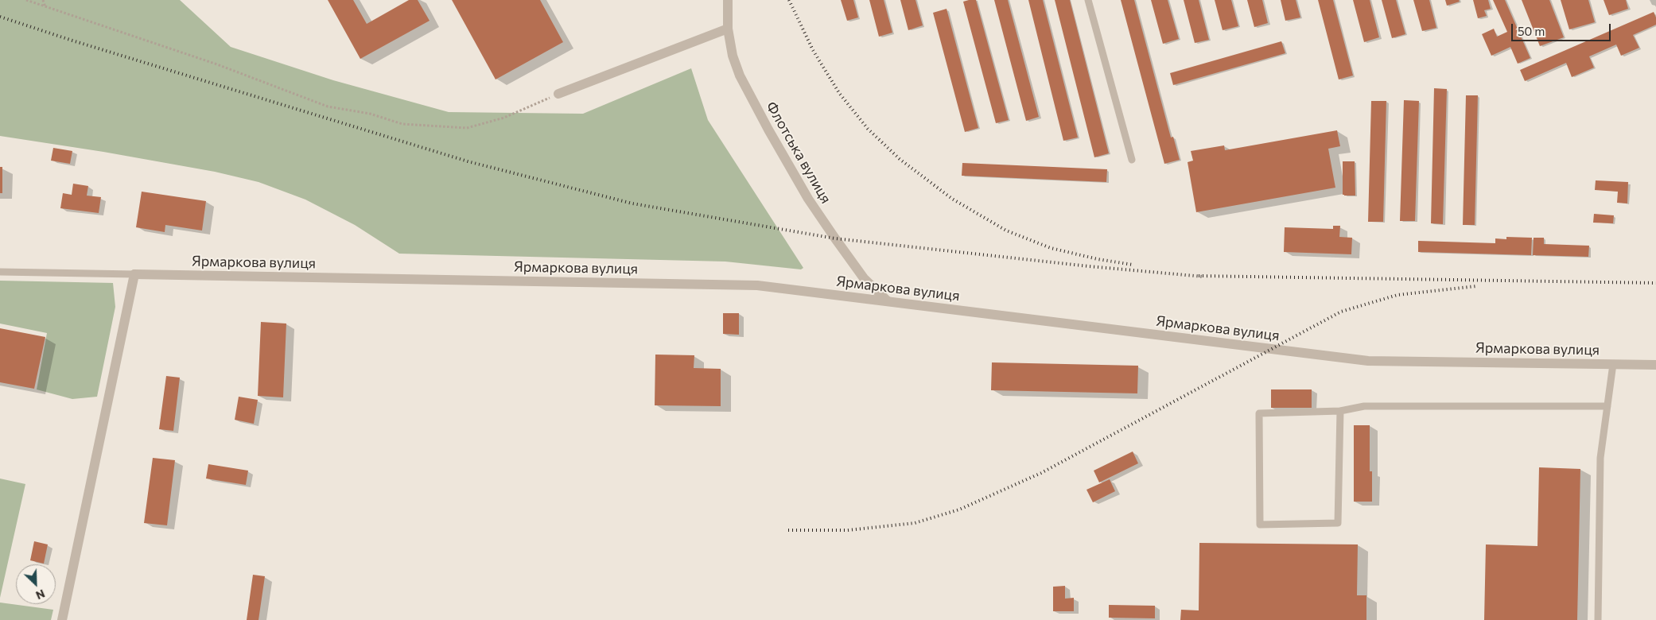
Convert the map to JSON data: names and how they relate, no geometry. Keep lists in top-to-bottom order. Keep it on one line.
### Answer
{"streets":{"street":["Флотська вулиця","Ярмаркова вулиця"]},"crossings":[["Флотська вулиця","Ярмаркова вулиця"]],"scale_bar":"50 m","north":"bottom right"}
